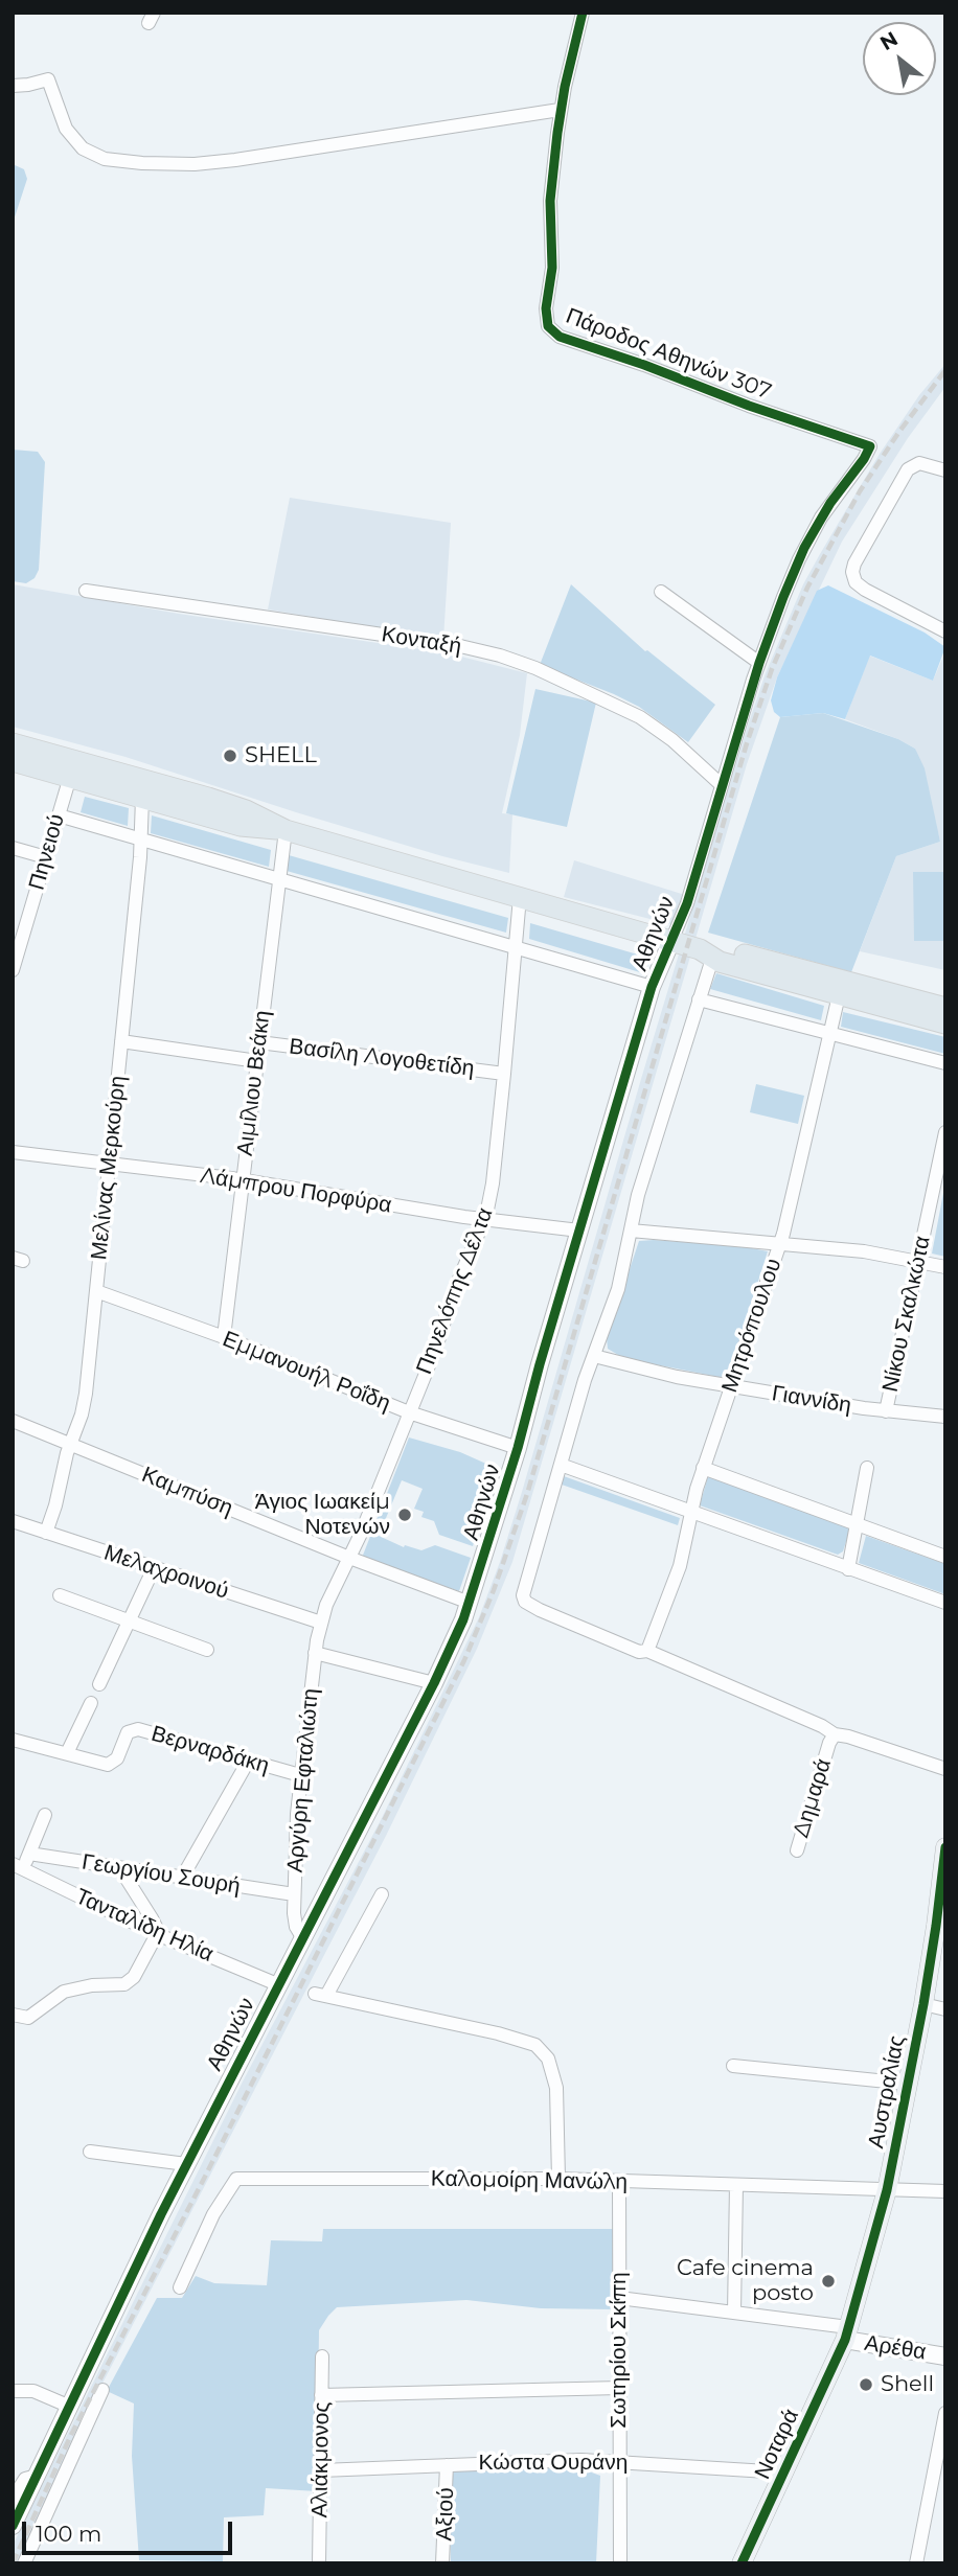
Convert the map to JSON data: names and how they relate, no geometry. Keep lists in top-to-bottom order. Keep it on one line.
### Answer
{"streets":{"main road":["Αυστραλίας","Νοταρά"],"street":["Πάροδος Αθηνών 307","Κονταξή","Πηνειού","Αθηνών","Βασίλη Λογοθετίδη","Αιμίλιου Βεάκη","Μελίνας Μερκούρη","Λάμπρου Πορφύρα","Πηνελόπης Δέλτα","Νίκου Σκαλκώτα","Μητρόπουλου","Εμμανουήλ Ροΐδη","Γιαννίδη","Καμπύση","Μελαχροινού","Βερναρδάκη","Αργύρη Εφταλιώτη","Δημαρά","Γεωργίου Σουρή","Τανταλίδη Ηλία","Καλομοίρη Μανώλη","Αρέθα","Σωτηρίου Σκίπη","Αλιάκμονος","Κώστα Ουράνη","Αξιού"]},"crossings":[["Πάροδος Αθηνών 307","Αθηνών"],["Κονταξή","Αθηνών"],["Αθηνών","Λάμπρου Πορφύρα"],["Αθηνών","Εμμανουήλ Ροΐδη"],["Αθηνών","Καμπύση"],["Αθηνών","Αργύρη Εφταλιώτη"],["Αθηνών","Τανταλίδη Ηλία"],["Βασίλη Λογοθετίδη","Αιμίλιου Βεάκη"],["Βασίλη Λογοθετίδη","Μελίνας Μερκούρη"],["Βασίλη Λογοθετίδη","Πηνελόπης Δέλτα"],["Αιμίλιου Βεάκη","Λάμπρου Πορφύρα"],["Αιμίλιου Βεάκη","Εμμανουήλ Ροΐδη"],["Μελίνας Μερκούρη","Λάμπρου Πορφύρα"],["Μελίνας Μερκούρη","Εμμανουήλ Ροΐδη"],["Μελίνας Μερκούρη","Καμπύση"],["Μελίνας Μερκούρη","Μελαχροινού"],["Λάμπρου Πορφύρα","Πηνελόπης Δέλτα"],["Πηνελόπης Δέλτα","Εμμανουήλ Ροΐδη"],["Πηνελόπης Δέλτα","Καμπύση"],["Πηνελόπης Δέλτα","Μελαχροινού"],["Πηνελόπης Δέλτα","Αργύρη Εφταλιώτη"],["Νίκου Σκαλκώτα","Γιαννίδη"],["Μητρόπουλου","Γιαννίδη"],["Μελαχροινού","Αργύρη Εφταλιώτη"],["Βερναρδάκη","Αργύρη Εφταλιώτη"],["Αργύρη Εφταλιώτη","Γεωργίου Σουρή"],["Αυστραλίας","Καλομοίρη Μανώλη"],["Αυστραλίας","Αρέθα"],["Αυστραλίας","Νοταρά"],["Καλομοίρη Μανώλη","Σωτηρίου Σκίπη"],["Αρέθα","Σωτηρίου Σκίπη"],["Αρέθα","Νοταρά"],["Σωτηρίου Σκίπη","Κώστα Ουράνη"],["Νοταρά","Κώστα Ουράνη"],["Αλιάκμονος","Κώστα Ουράνη"],["Κώστα Ουράνη","Αξιού"]],"places":["SHELL","Άγιος Ιωακείμ Νοτενών","Cafe cinema posto","Shell"],"scale_bar":"100 m","north":"top left"}
